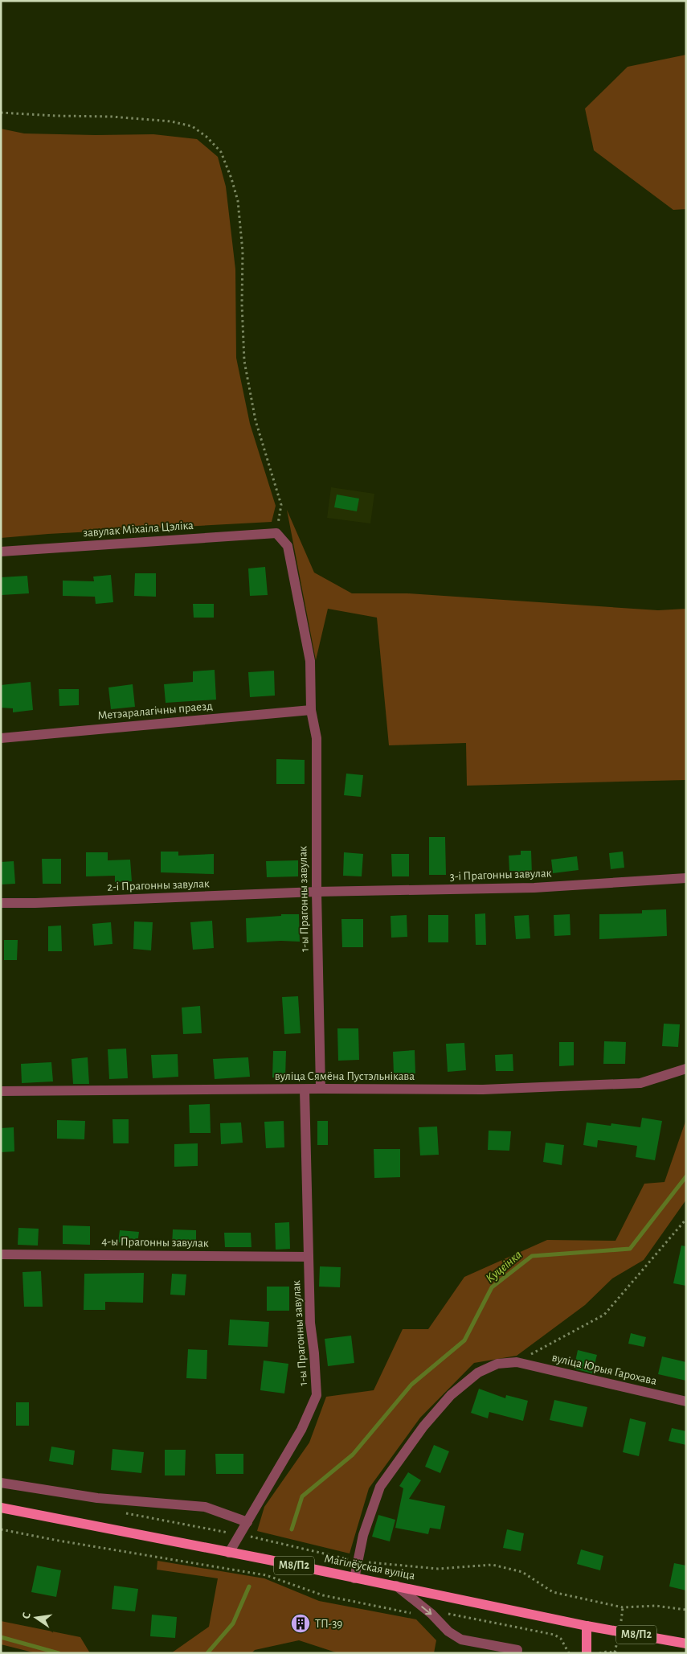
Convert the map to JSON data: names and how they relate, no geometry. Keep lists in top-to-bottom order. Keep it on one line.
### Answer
{"streets":{"main road":["М8/П2","Магілёўская вуліца"],"street":["завулак Міхаіла Цэліка","Метэаралагічны праезд","3-і Прагонны завулак","2-і Прагонны завулак","1-ы Прагонны завулак","вуліца Сямёна Пустэльнікава","4-ы Прагонны завулак","вуліца Юрыя Гарохава"]},"crossings":[["завулак Міхаіла Цэліка","1-ы Прагонны завулак"],["Метэаралагічны праезд","1-ы Прагонны завулак"],["3-і Прагонны завулак","2-і Прагонны завулак"],["3-і Прагонны завулак","1-ы Прагонны завулак"],["2-і Прагонны завулак","1-ы Прагонны завулак"],["1-ы Прагонны завулак","вуліца Сямёна Пустэльнікава"],["1-ы Прагонны завулак","4-ы Прагонны завулак"],["1-ы Прагонны завулак","Магілёўская вуліца"],["вуліца Юрыя Гарохава","Магілёўская вуліца"]],"water":["Куцеінка"],"places":{"building":["ТП-39"]},"north":"left"}
